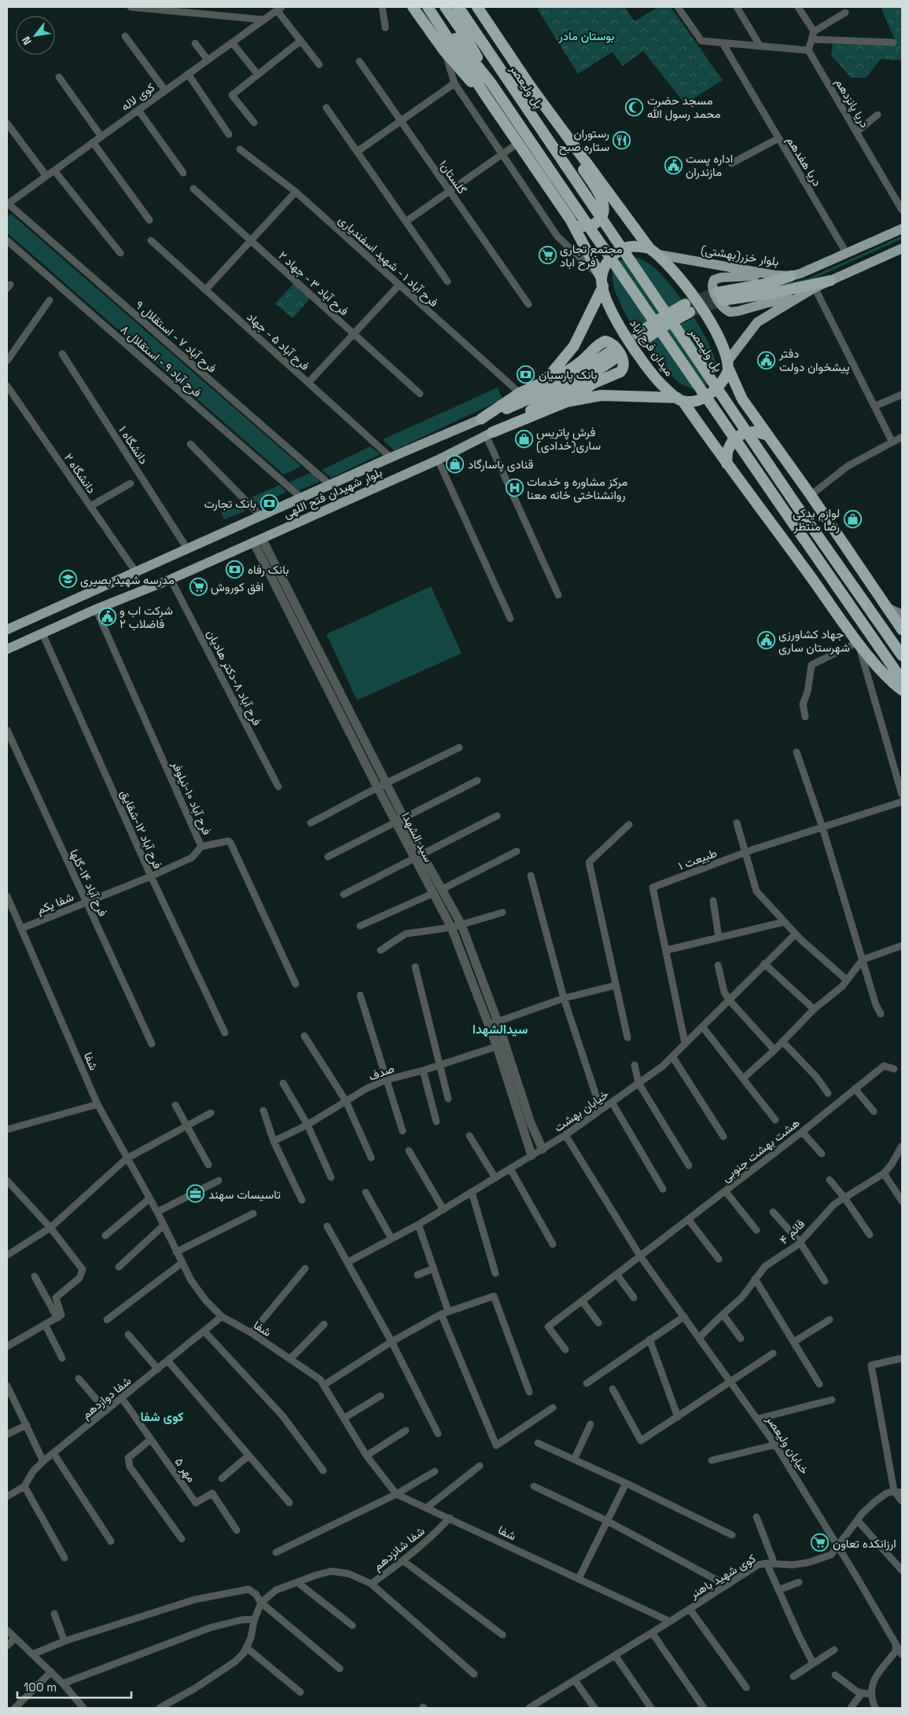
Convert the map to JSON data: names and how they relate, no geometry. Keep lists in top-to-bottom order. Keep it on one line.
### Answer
{"streets":{"highway":["پل ولیعصر","میدان فرح آباد","بلوار شهیدان فتح اللهی"],"main road":["بلوار خزر(بهشتی)"],"street":["کوی لاله","دریا پانزدهم","دریا هفدهم","گلستان۱","فرح آباد ۱ - شهید اسفندیاری","فرح آباد ۳ - جهاد ۲","فرح آباد ۷ - استقلال ۹","فرح آباد ۵ - جهاد","فرح آباد ۹ - استقلال ۸","دانشگاه ۱","دانشگاه ۲","فرح آباد ۸-دکتر هادیان","فرح آباد ۱۰-نیلوفر","فرح آباد ۱۲-شقایق","سید الشهدا","طبیعت ۱","فرح آباد ۱۴-گلها","شفا یکم","شفا","صدف","خیابان بهشت","هشت بهشت جنوبی","قائم ۴","شفا دوازدهم","خیابان ولیعصر","مهر ۵","شفا شانزدهم","کوی شهید باهنر"]},"crossings":[["کوی لاله","فرح آباد ۷ - استقلال ۹"],["دریا هفدهم","بلوار خزر(بهشتی)"],["فرح آباد ۱ - شهید اسفندیاری","بلوار شهیدان فتح اللهی"],["فرح آباد ۷ - استقلال ۹","بلوار شهیدان فتح اللهی"],["فرح آباد ۵ - جهاد","بلوار شهیدان فتح اللهی"],["میدان فرح آباد","بلوار شهیدان فتح اللهی"],["فرح آباد ۹ - استقلال ۸","بلوار شهیدان فتح اللهی"],["دانشگاه ۱","بلوار شهیدان فتح اللهی"],["دانشگاه ۲","بلوار شهیدان فتح اللهی"],["بلوار شهیدان فتح اللهی","فرح آباد ۸-دکتر هادیان"],["بلوار شهیدان فتح اللهی","فرح آباد ۱۰-نیلوفر"],["بلوار شهیدان فتح اللهی","فرح آباد ۱۲-شقایق"],["بلوار شهیدان فتح اللهی","سید الشهدا"],["فرح آباد ۱۰-نیلوفر","شفا یکم"],["فرح آباد ۱۲-شقایق","شفا یکم"],["سید الشهدا","صدف"],["سید الشهدا","خیابان بهشت"],["طبیعت ۱","خیابان بهشت"],["فرح آباد ۱۴-گلها","شفا یکم"],["شفا یکم","شفا"],["شفا","شفا دوازدهم"],["شفا","شفا شانزدهم"],["شفا","کوی شهید باهنر"],["خیابان بهشت","خیابان ولیعصر"],["هشت بهشت جنوبی","خیابان ولیعصر"],["قائم ۴","خیابان ولیعصر"],["شفا دوازدهم","مهر ۵"],["خیابان ولیعصر","کوی شهید باهنر"]],"districts":["سیدالشهدا","کوی شفا"],"parks":["بوستان مادر"],"places":{"mosque":["مسجد حضرت محمد رسول الله"],"restaurant":["رستوران ستاره صبح"],"public building":["اداره پست مازندران","دفتر پیشخوان دولت","شرکت اب و فاضلاب ۲","جهاد کشاورزی شهرستان ساری"],"supermarket":["مجتمع تجاری فرح اباد","افق کوروش","ارزانکده تعاون"],"bank":["بانک پارسیان","بانک تجارت","بانک رفاه"],"shop":["فرش پاتریس (خدادی)ساری","قنادی پاسارگاد","لوازم یدکی رضا منتظر"],"hospital":["مرکز مشاوره و خدمات روانشناختی خانه معنا"],"school or university":["مدرسه شهید بصیری"],"office":["تاسیسات سهند"]},"scale_bar":"100 m","north":"bottom left"}
